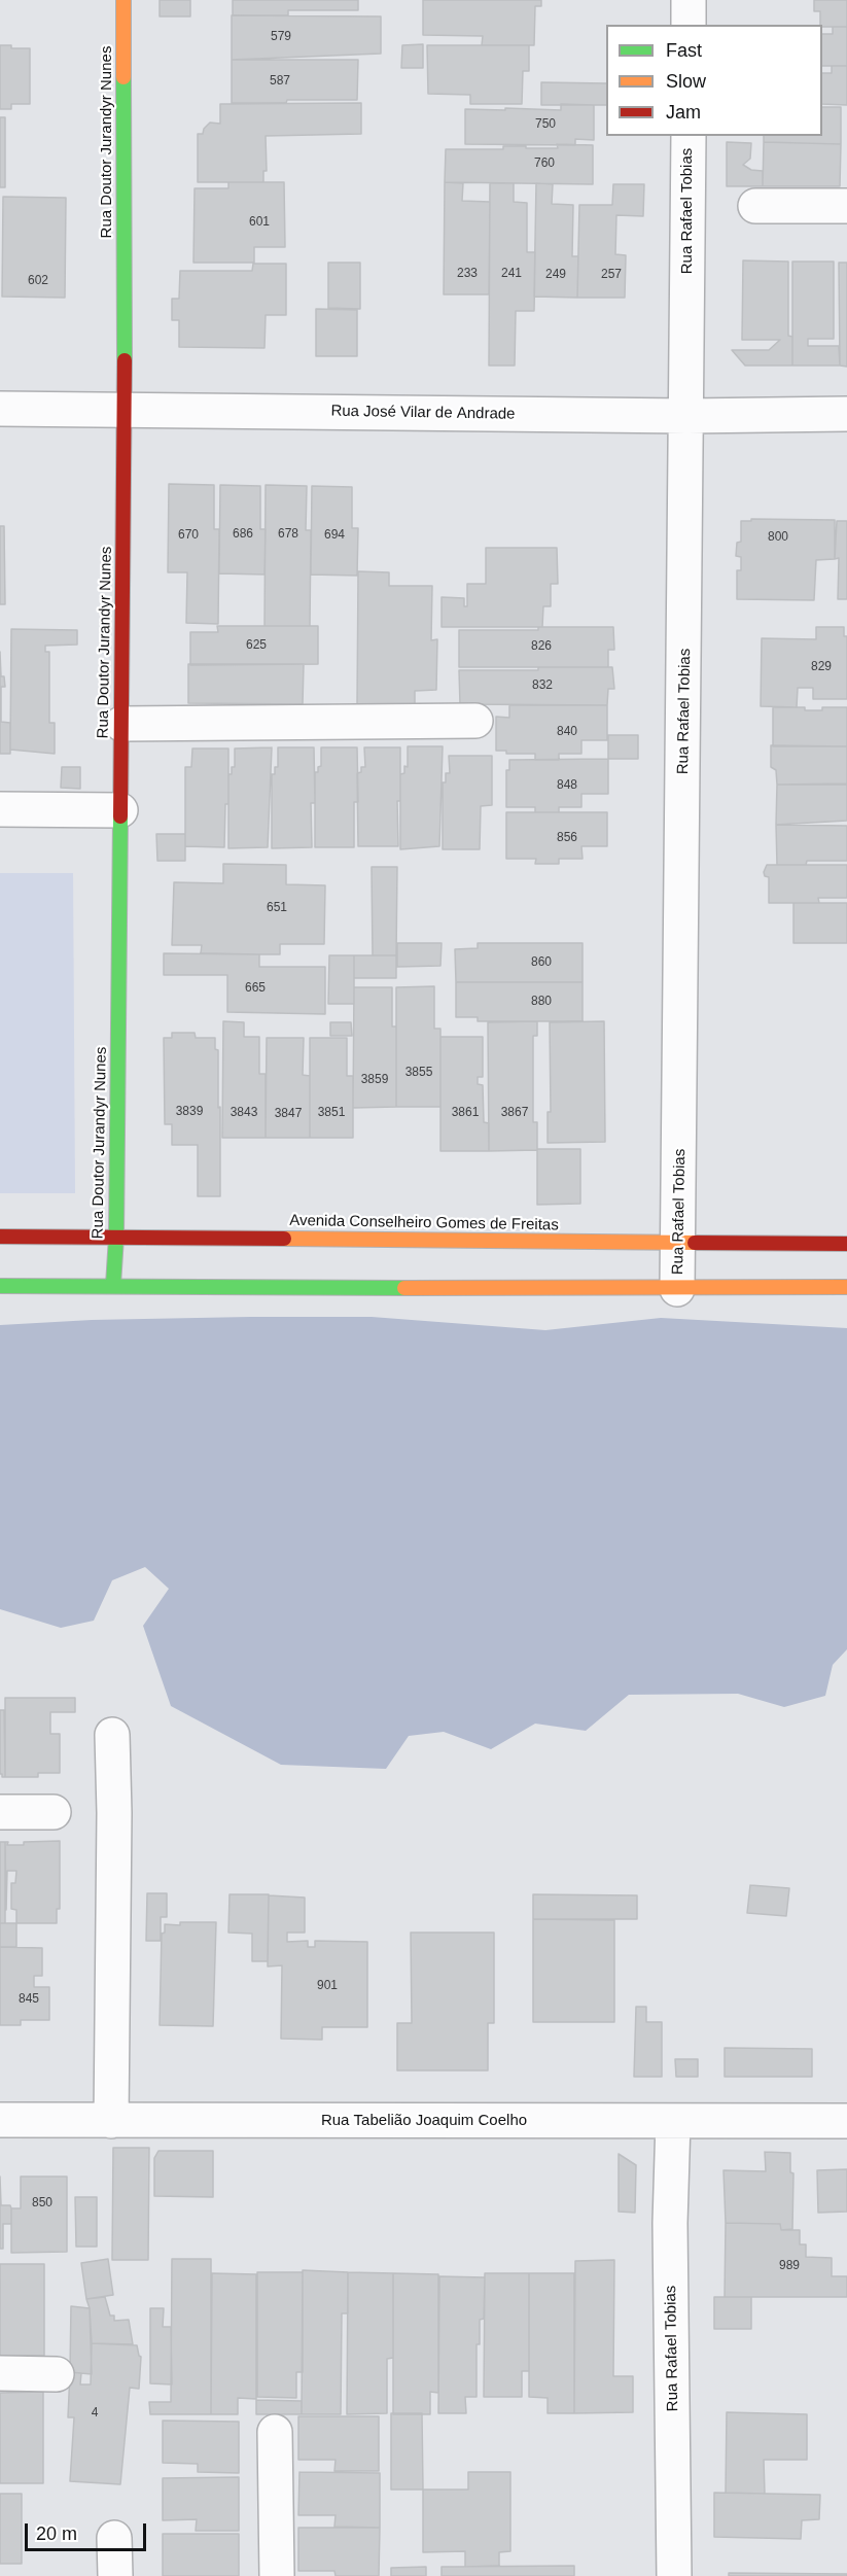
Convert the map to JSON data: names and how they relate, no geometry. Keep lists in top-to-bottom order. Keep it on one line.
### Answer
{"streets":{"street":["Rua Doutor Jurandyr Nunes","Rua Rafael Tobias","Rua José Vilar de Andrade","Avenida Conselheiro Gomes de Freitas","Rua Tabelião Joaquim Coelho"]},"crossings":[["Rua Doutor Jurandyr Nunes","Rua José Vilar de Andrade"],["Rua Doutor Jurandyr Nunes","Avenida Conselheiro Gomes de Freitas"],["Rua Rafael Tobias","Rua José Vilar de Andrade"],["Rua Rafael Tobias","Avenida Conselheiro Gomes de Freitas"],["Rua Rafael Tobias","Rua Tabelião Joaquim Coelho"]],"house_numbers":["579","587","750","760","601","233","241","249","257","602","686","678","670","694","800","625","826","829","832","840","848","856","651","860","665","880","3855","3859","3839","3843","3851","3861","3867","3847","901","845","850","989","4"],"legend":["Fast","Slow","Jam"],"scale_bar":"20 m"}
